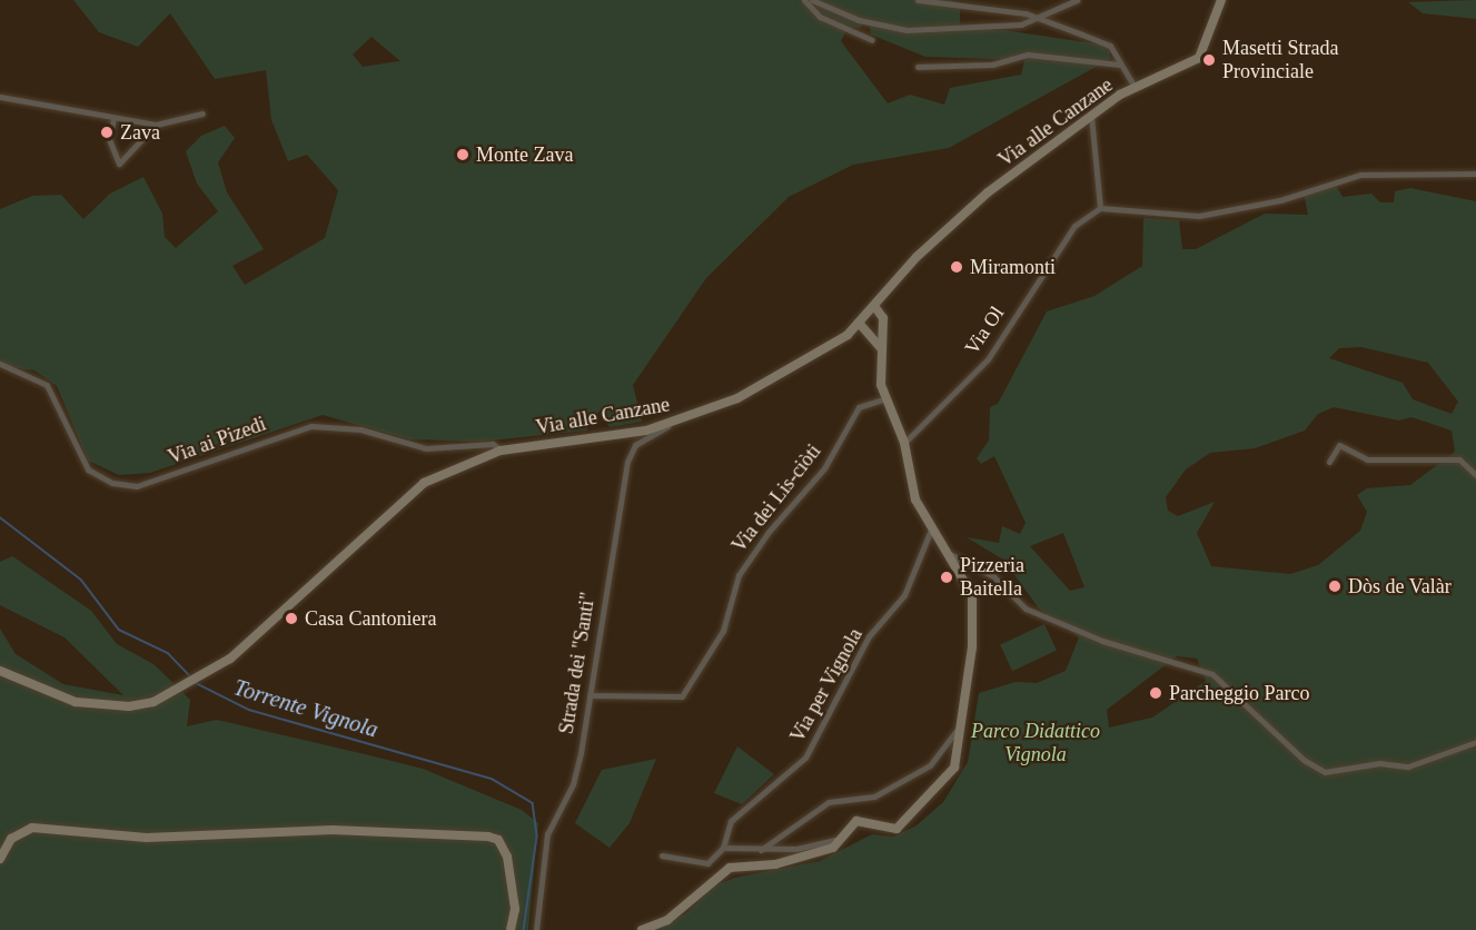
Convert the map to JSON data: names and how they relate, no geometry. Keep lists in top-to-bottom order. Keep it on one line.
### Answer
{"streets":{"street":["Via alle Canzane","Via Ol","Via ai Pizedi","Via dei Lis-ciòti","Strada dei \"Santi\"","Via per Vignola"]},"crossings":[["Via alle Canzane","Via ai Pizedi"],["Via alle Canzane","Strada dei \"Santi\""],["Via dei Lis-ciòti","Strada dei \"Santi\""]],"water":["Torrente Vignola"],"parks":["Parco Didattico Vignola"],"places":["Masetti Strada Provinciale","Zava","Monte Zava","Miramonti","Pizzeria Baitella","Dòs de Valàr","Casa Cantoniera","Parcheggio Parco"]}
